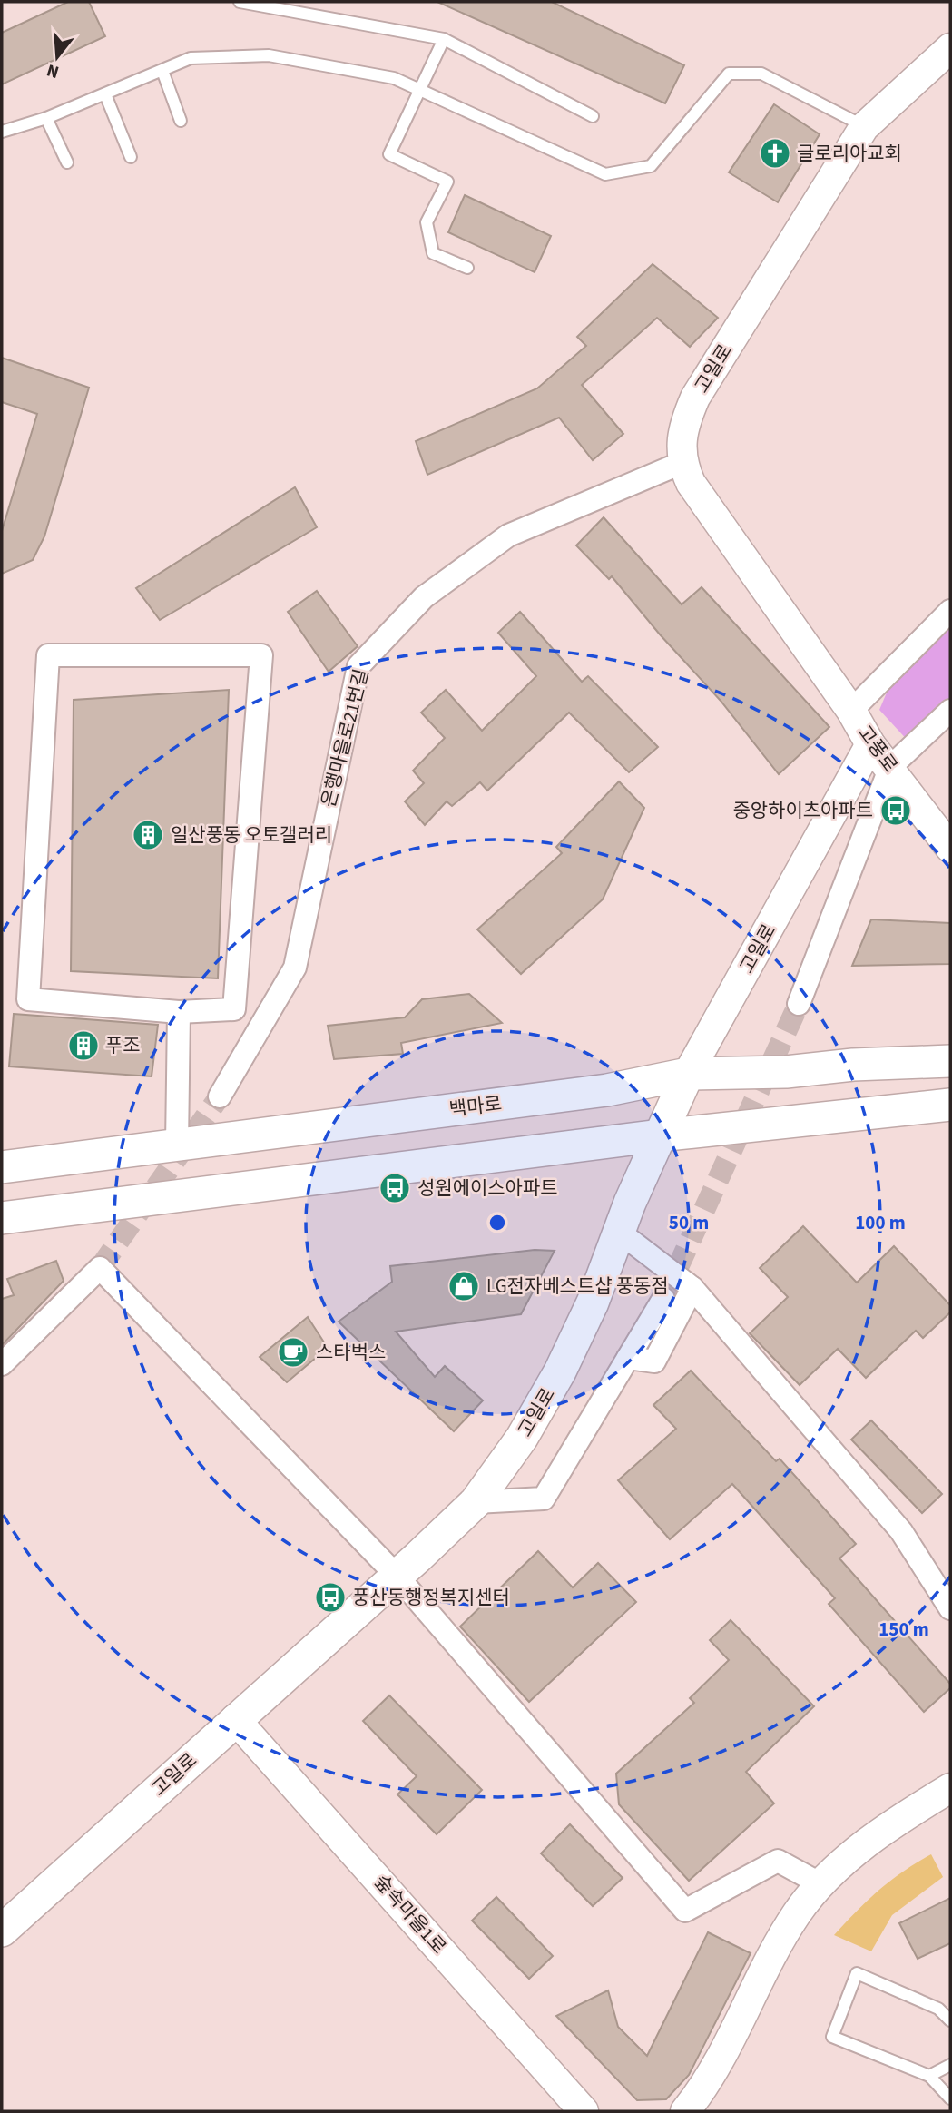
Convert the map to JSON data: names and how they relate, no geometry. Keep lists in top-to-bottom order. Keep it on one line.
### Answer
{"streets":{"main road":["고일로","백마로"],"street":["은행마을로21번길","고풍로","숲속마을1로"]},"crossings":[["고일로","은행마을로21번길"],["고일로","고풍로"],["고일로","백마로"],["고일로","숲속마을1로"]],"places":{"church":["글로리아교회"],"bus stop":["중앙하이츠아파트","성원에이스아파트","풍산동행정복지센터"],"building":["일산풍동 오토갤러리","푸조"],"shop":["LG전자베스트샵 풍동점"],"cafe":["스타벅스"]},"north":"bottom","rings":["50 m","100 m","150 m"]}
